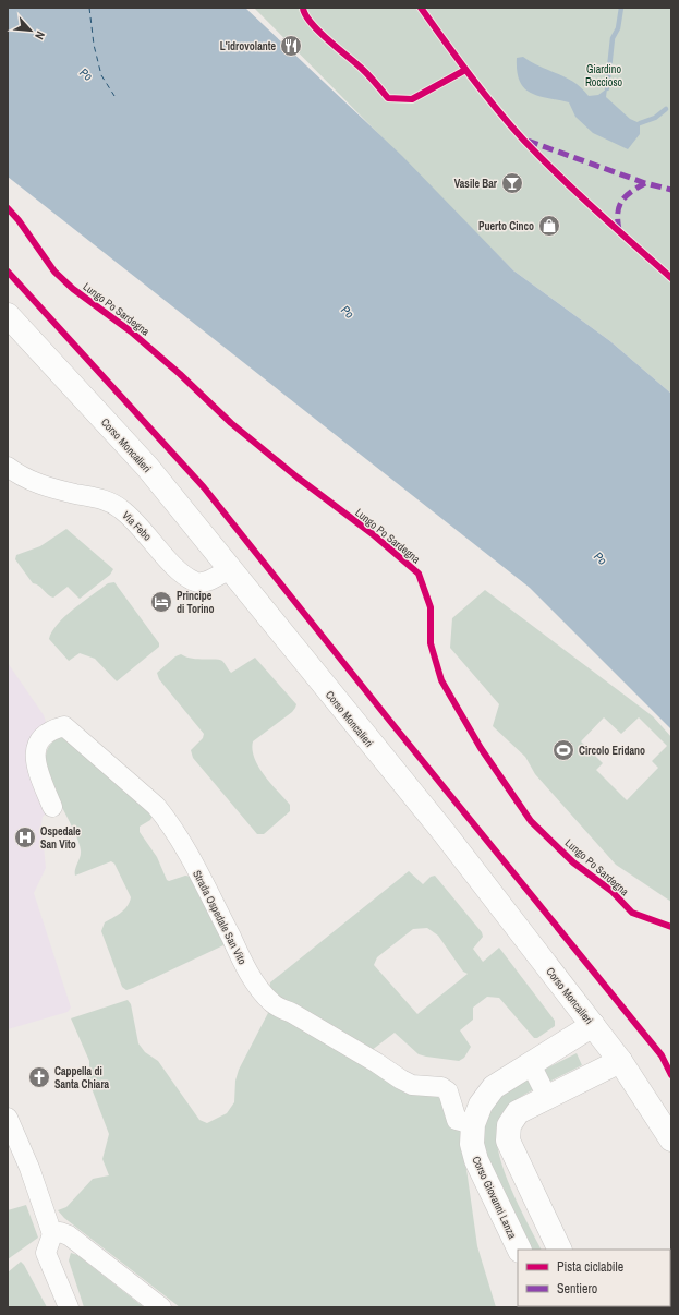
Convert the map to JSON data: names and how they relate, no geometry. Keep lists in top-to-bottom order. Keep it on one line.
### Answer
{"streets":{"main road":["Corso Moncalieri","Corso Giovanni Lanza"],"street":["Via Febo","Strada Ospedale San Vito"],"cycle path":["Lungo Po Sardegna"]},"crossings":[["Corso Moncalieri","Via Febo"],["Corso Moncalieri","Corso Giovanni Lanza"],["Strada Ospedale San Vito","Corso Giovanni Lanza"]],"water":["Po"],"parks":["Giardino Roccioso"],"places":{"restaurant":["L'idrovolante"],"bar":["Vasile Bar"],"shop":["Puerto Cinco"],"hotel":["Principe di Torino"],"sports":["Circolo Eridano"],"hospital":["Ospedale San Vito"],"church":["Cappella di Santa Chiara"]},"legend":["Pista ciclabile","Sentiero"],"north":"bottom right"}
